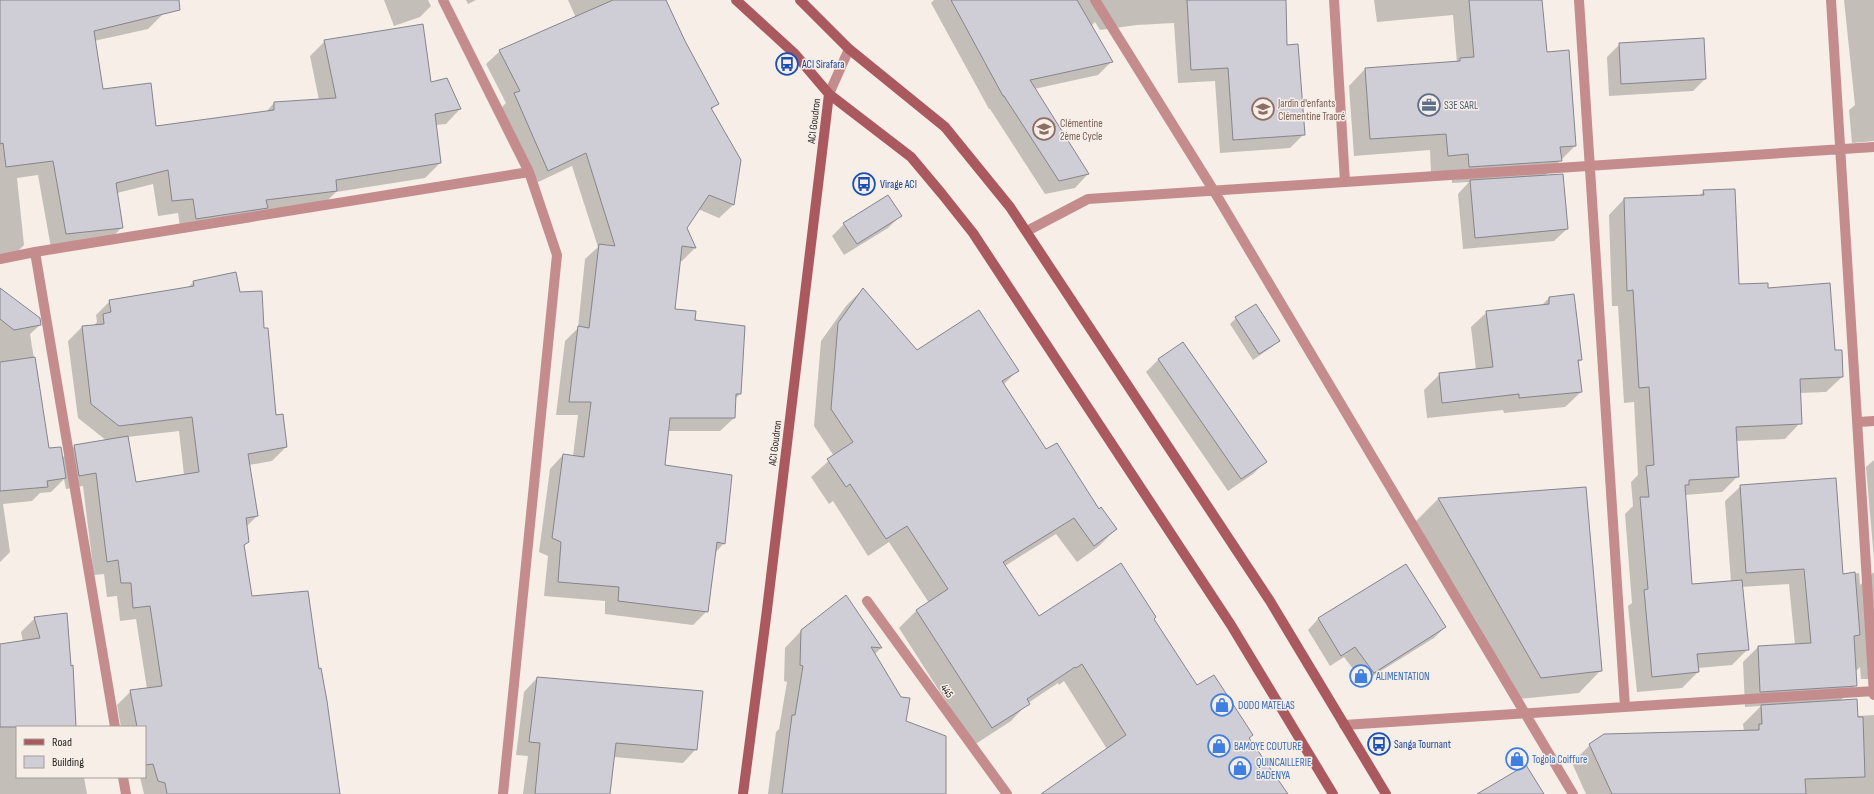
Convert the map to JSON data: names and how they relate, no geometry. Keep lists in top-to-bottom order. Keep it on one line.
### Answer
{"streets":{"main road":["ACI Goudron"],"street":["445"]},"places":{"bus stop":["ACI Sirafara","Virage ACI","Sanga Tournant"],"office":["S3E SARL"],"school or university":["Jardin d'enfants Clémentine Traoré","Clémentine 2ème Cycle"],"shop":["ALIMENTATION","DODO MATELAS","BAMOYE COUTURE","Togola Coiffure","QUINCAILLERIE BADENYA"]},"legend":["Road","Building"]}
